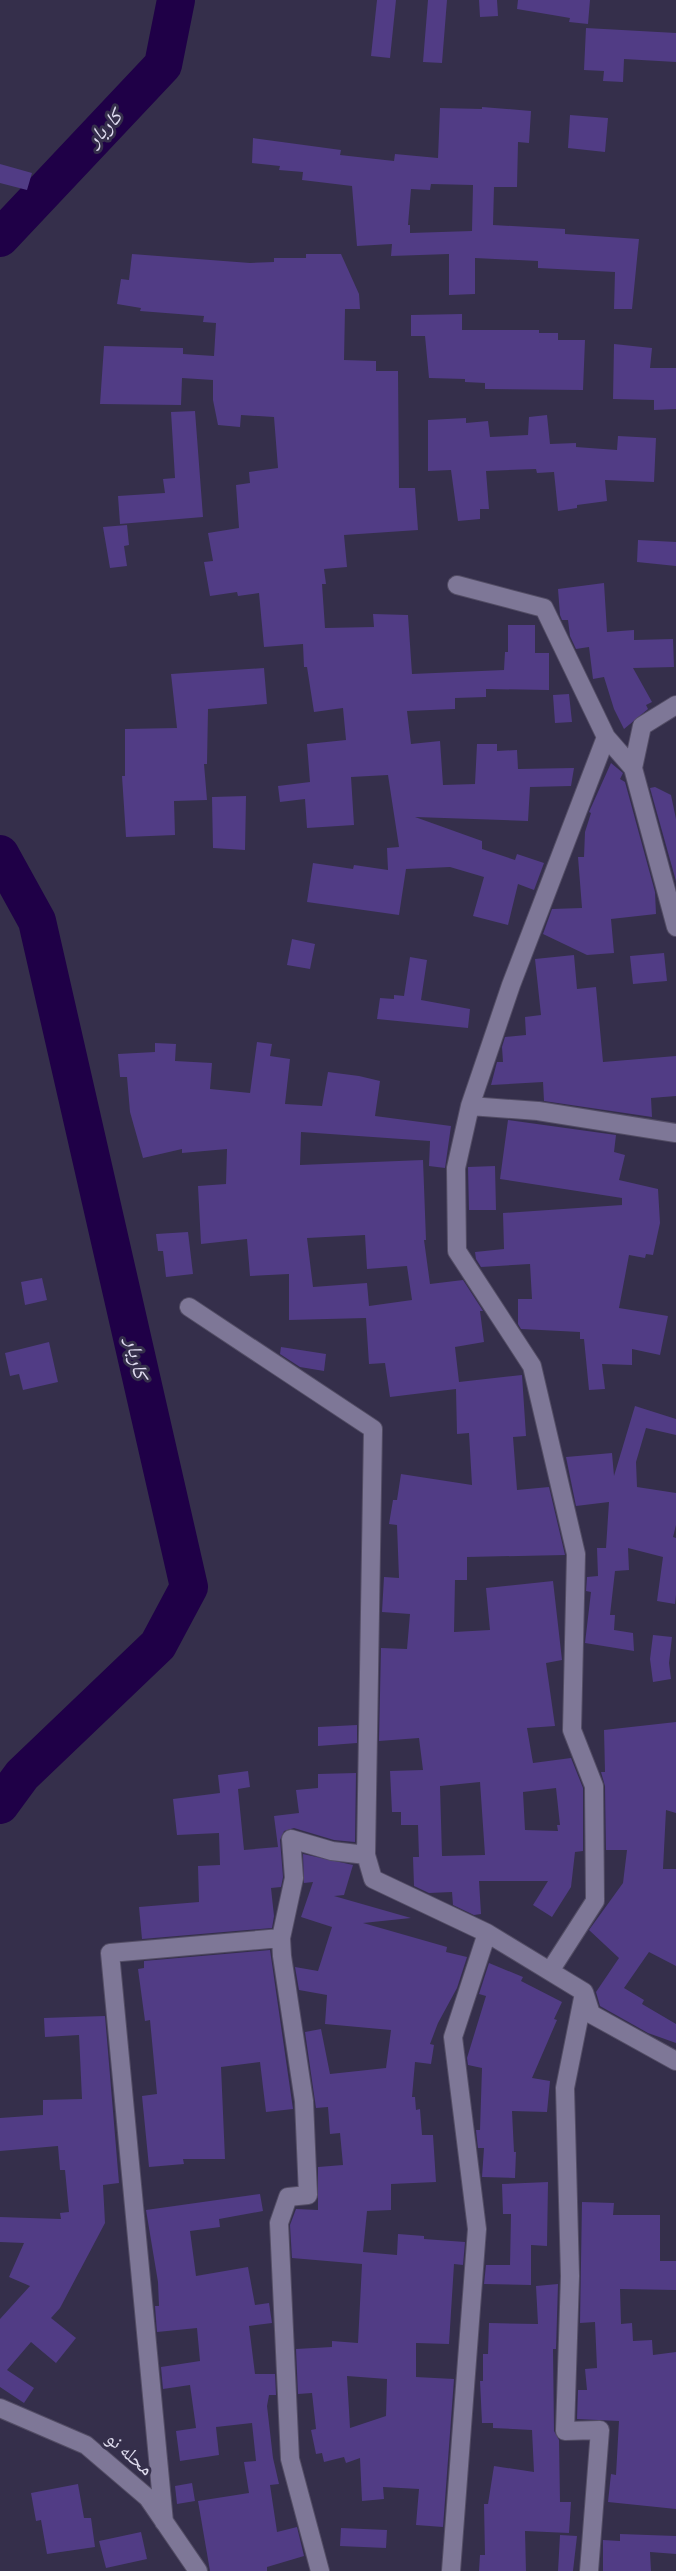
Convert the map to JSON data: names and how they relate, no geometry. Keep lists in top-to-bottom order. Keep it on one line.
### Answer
{"streets":{"street":["محله نو"]},"water":["کاربار"]}
